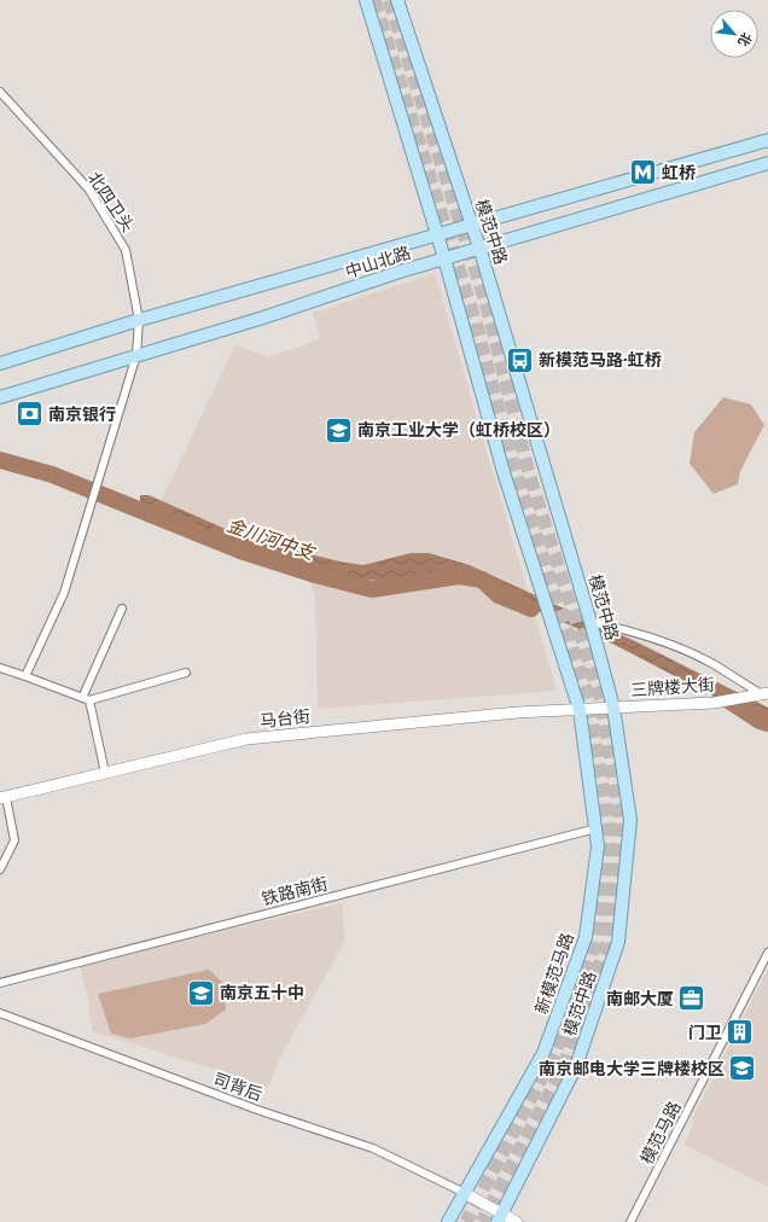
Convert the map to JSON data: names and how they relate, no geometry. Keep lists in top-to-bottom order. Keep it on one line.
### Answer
{"streets":{"main road":["模范中路","中山北路","新模范马路"],"street":["北四卫头","三牌楼大街","马台街","铁路南街","司背后","模范马路"]},"crossings":[["北四卫头","中山北路"],["模范中路","中山北路"],["模范中路","三牌楼大街"],["三牌楼大街","马台街"],["三牌楼大街","新模范马路"],["马台街","新模范马路"],["铁路南街","新模范马路"],["新模范马路","司背后"]],"water":["金川河中支"],"places":{"metro station":["虹桥"],"bus stop":["新模范马路·虹桥"],"bank":["南京银行"],"school or university":["南京工业大学（虹桥校区）","南京五十中","南京邮电大学三牌楼校区"],"office":["南邮大厦"],"building":["门卫"]},"north":"bottom right"}
